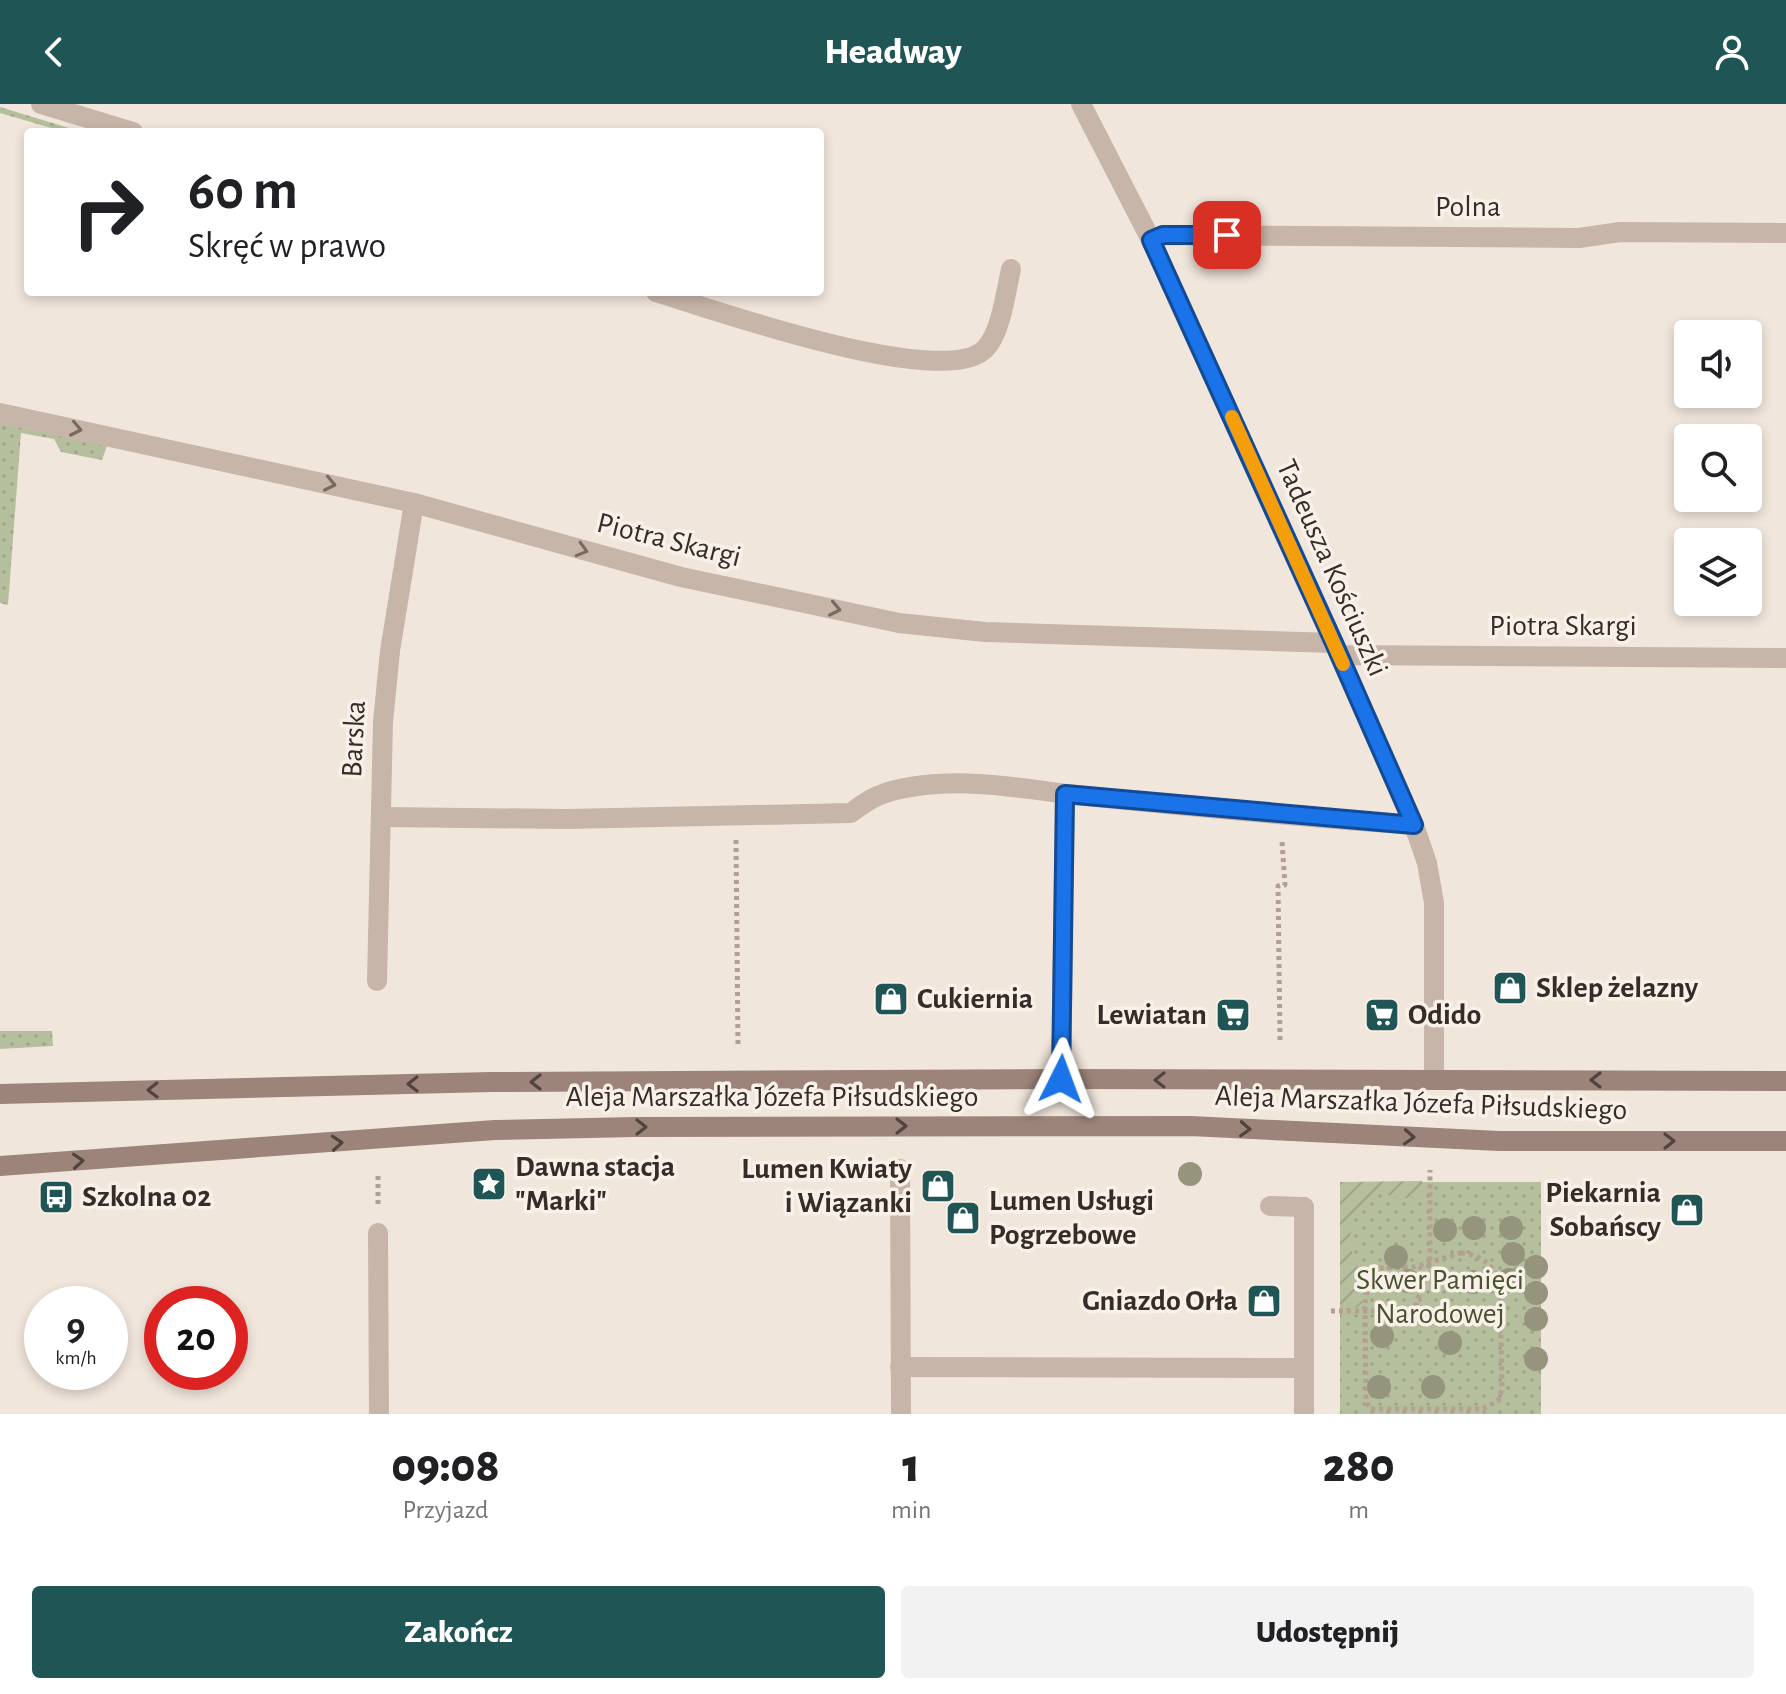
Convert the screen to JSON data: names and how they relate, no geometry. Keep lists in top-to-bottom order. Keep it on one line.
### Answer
{"streets":{"main road":["Aleja Marszałka Józefa Piłsudskiego"],"street":["Polna","Piotra Skargi","Tadeusza Kościuszki","Barska"]},"crossings":[["Polna","Tadeusza Kościuszki"],["Piotra Skargi","Tadeusza Kościuszki"],["Piotra Skargi","Barska"],["Tadeusza Kościuszki","Aleja Marszałka Józefa Piłsudskiego"]],"parks":["Skwer Pamięci Narodowej"],"places":{"shop":["Sklep żelazny","Cukiernia","Lumen Kwiaty i Wiązanki","Piekarnia Sobańscy","Lumen Usługi Pogrzebowe","Gniazdo Orła"],"supermarket":["Lewiatan","Odido"],"place":["Dawna stacja \"Marki\""],"bus stop":["Szkolna 02"]},"page":{"header":"Headway","turn":["60 m","Skręć w prawo"],"speed":"9 km/h","limit":"20","eta":["09:08","Przyjazd","1","min","280","m"],"buttons":["Zakończ","Udostępnij"]}}
